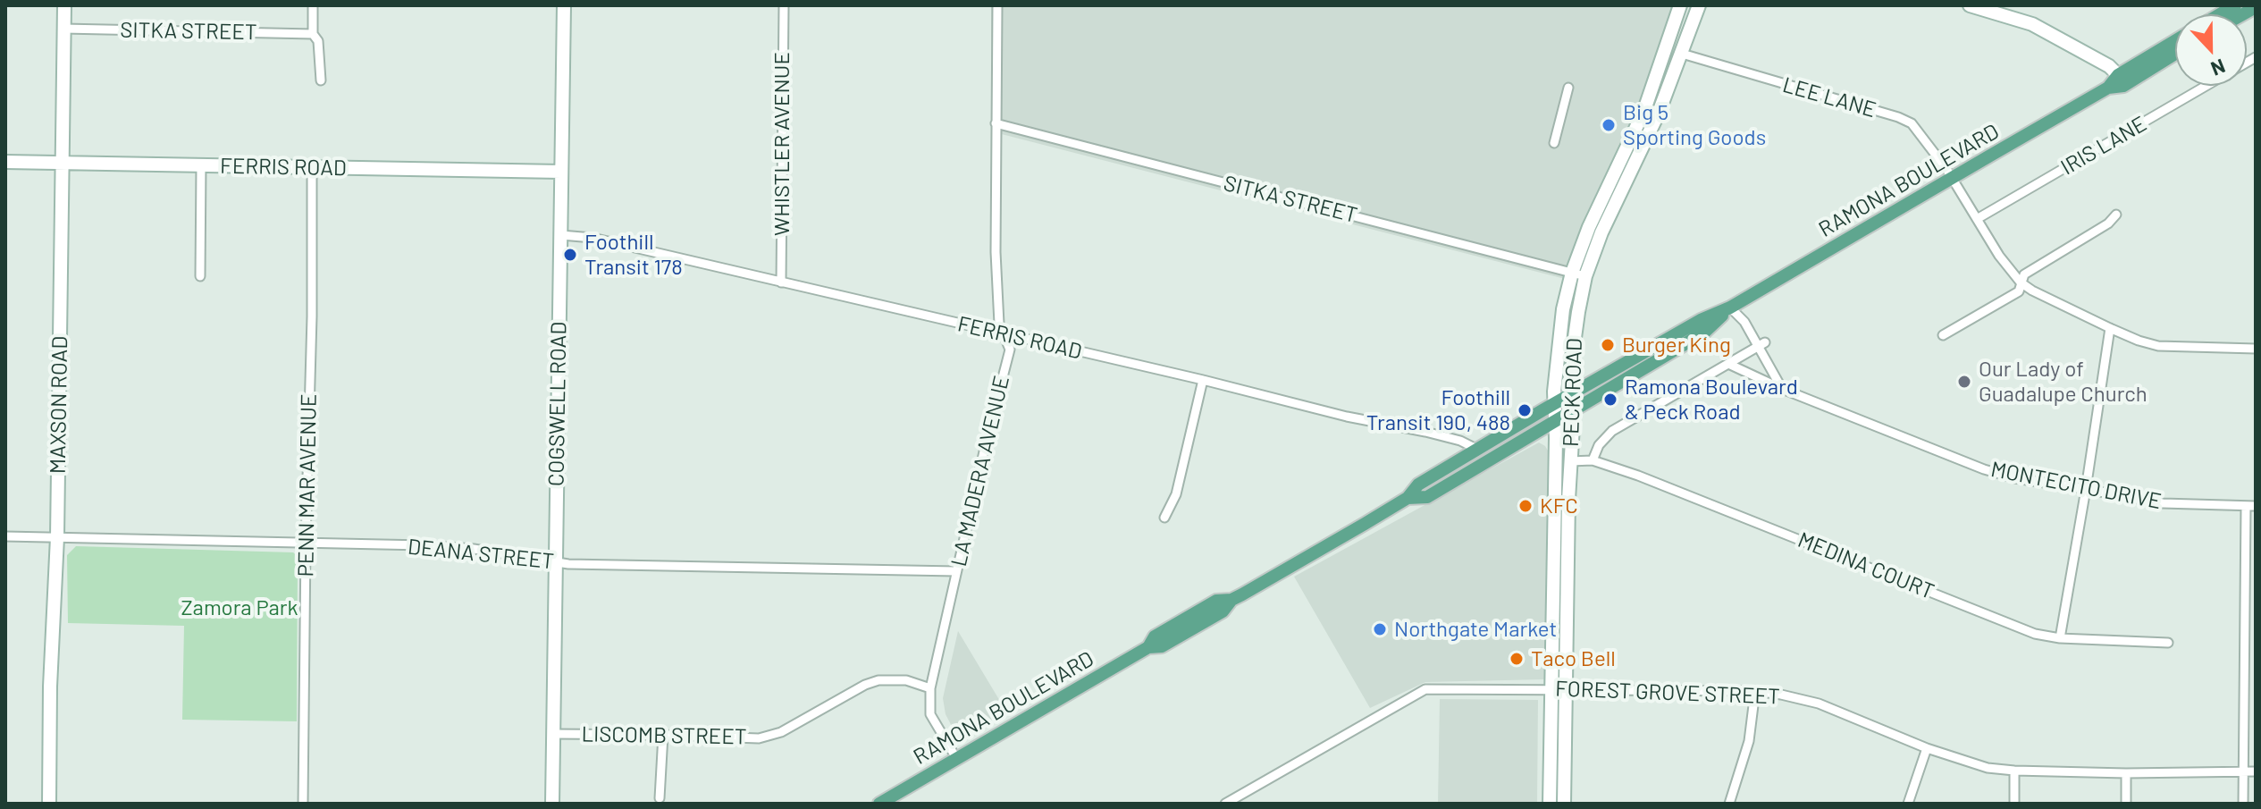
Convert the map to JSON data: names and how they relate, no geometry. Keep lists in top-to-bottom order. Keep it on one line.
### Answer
{"streets":{"main road":["RAMONA BOULEVARD"],"street":["SITKA STREET","LEE LANE","WHISTLER AVENUE","IRIS LANE","FERRIS ROAD","PECK ROAD","COGSWELL ROAD","MAXSON ROAD","LA MADERA AVENUE","PENN MAR AVENUE","MONTECITO DRIVE","DEANA STREET","MEDINA COURT","FOREST GROVE STREET","LISCOMB STREET"]},"crossings":[["SITKA STREET","PECK ROAD"],["SITKA STREET","MAXSON ROAD"],["SITKA STREET","LA MADERA AVENUE"],["LEE LANE","IRIS LANE"],["LEE LANE","RAMONA BOULEVARD"],["LEE LANE","PECK ROAD"],["WHISTLER AVENUE","FERRIS ROAD"],["FERRIS ROAD","RAMONA BOULEVARD"],["FERRIS ROAD","COGSWELL ROAD"],["FERRIS ROAD","MAXSON ROAD"],["FERRIS ROAD","LA MADERA AVENUE"],["FERRIS ROAD","PENN MAR AVENUE"],["RAMONA BOULEVARD","PECK ROAD"],["RAMONA BOULEVARD","LA MADERA AVENUE"],["PECK ROAD","MEDINA COURT"],["PECK ROAD","FOREST GROVE STREET"],["COGSWELL ROAD","DEANA STREET"],["COGSWELL ROAD","LISCOMB STREET"],["MAXSON ROAD","DEANA STREET"],["LA MADERA AVENUE","DEANA STREET"],["LA MADERA AVENUE","LISCOMB STREET"],["PENN MAR AVENUE","DEANA STREET"]],"parks":["Zamora Park"],"places":["Big 5 Sporting Goods","Foothill Transit 178","Burger King","Our Lady of Guadalupe Church","Ramona Boulevard & Peck Road","Foothill Transit 190, 488","KFC","Northgate Market","Taco Bell"],"north":"bottom"}
